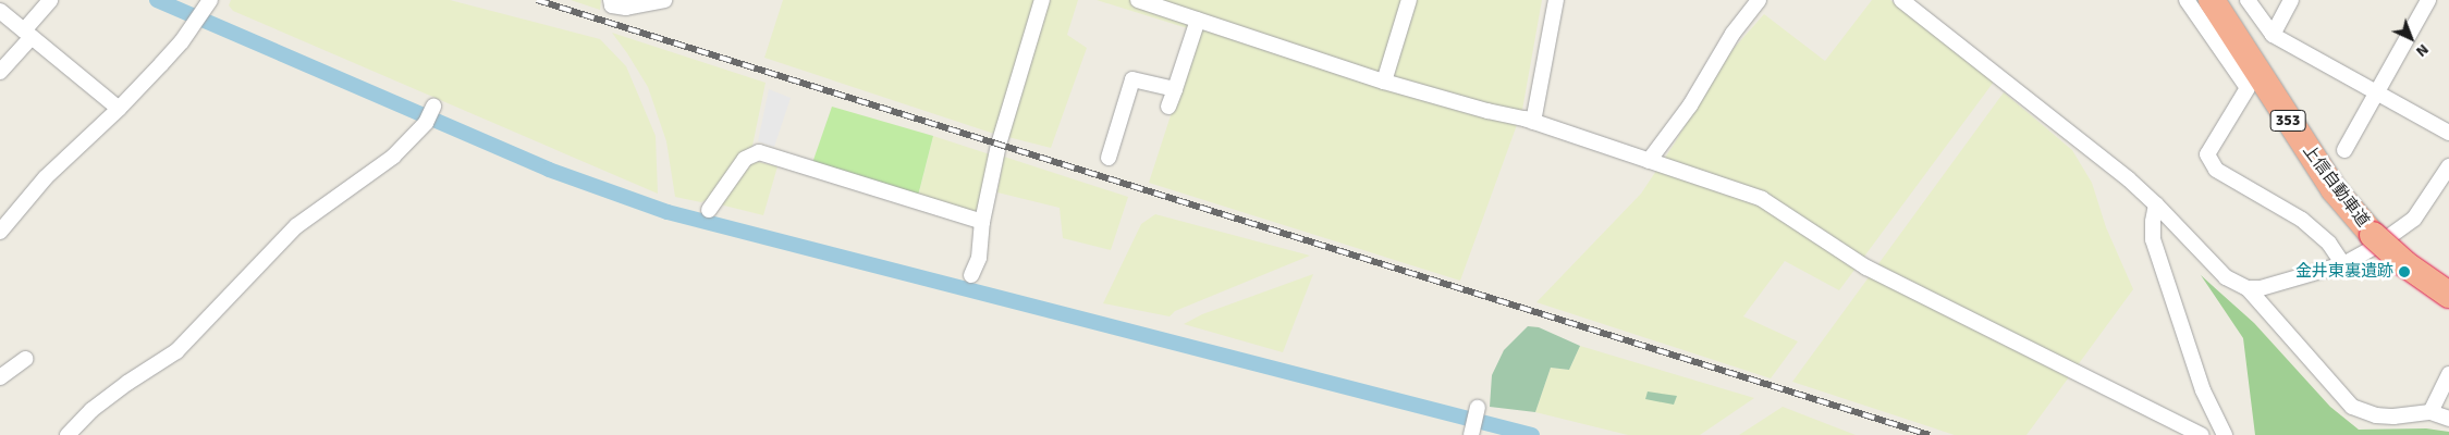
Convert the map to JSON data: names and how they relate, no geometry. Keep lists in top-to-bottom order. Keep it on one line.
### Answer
{"streets":{"highway":["353","上信自動車道"]},"places":["金井東裏遺跡"],"north":"bottom right"}
